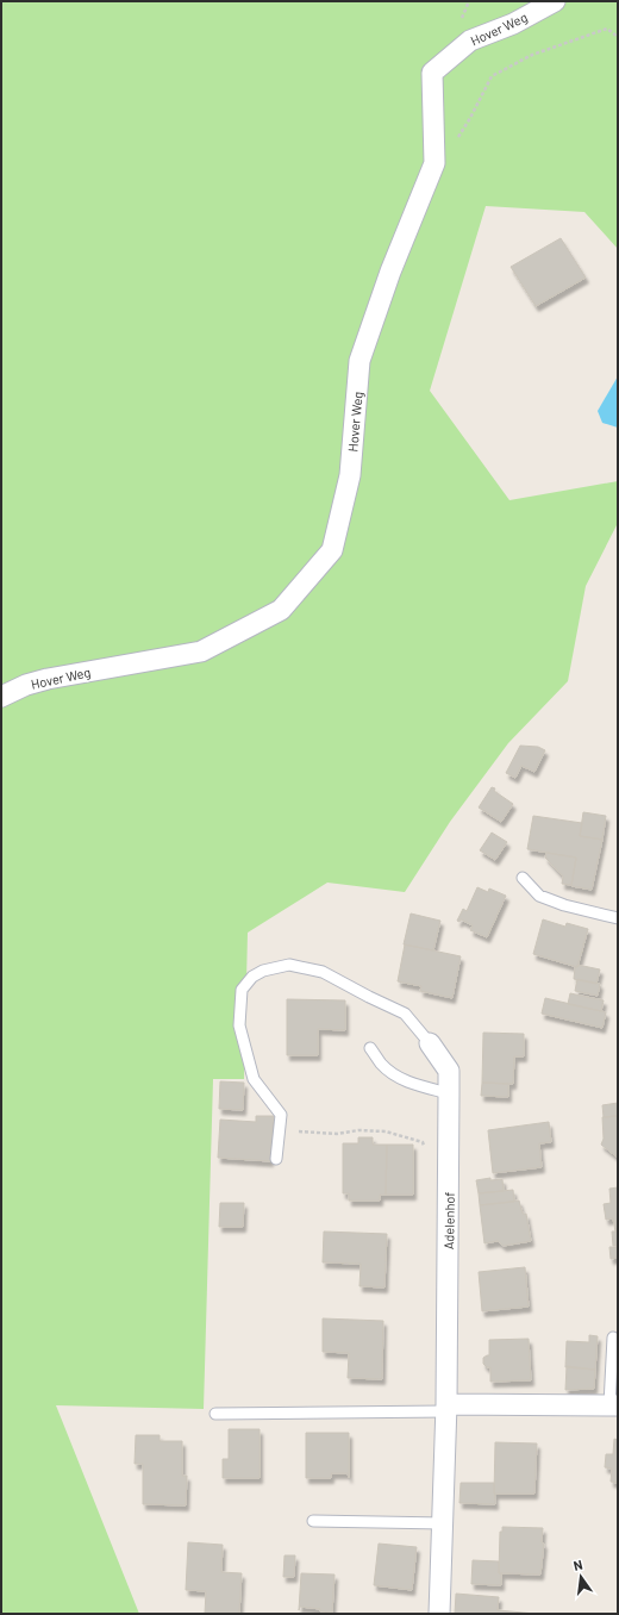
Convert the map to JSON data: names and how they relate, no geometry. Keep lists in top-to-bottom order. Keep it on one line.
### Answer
{"streets":{"street":["Hover Weg","Adelenhof"]},"north":"top"}
